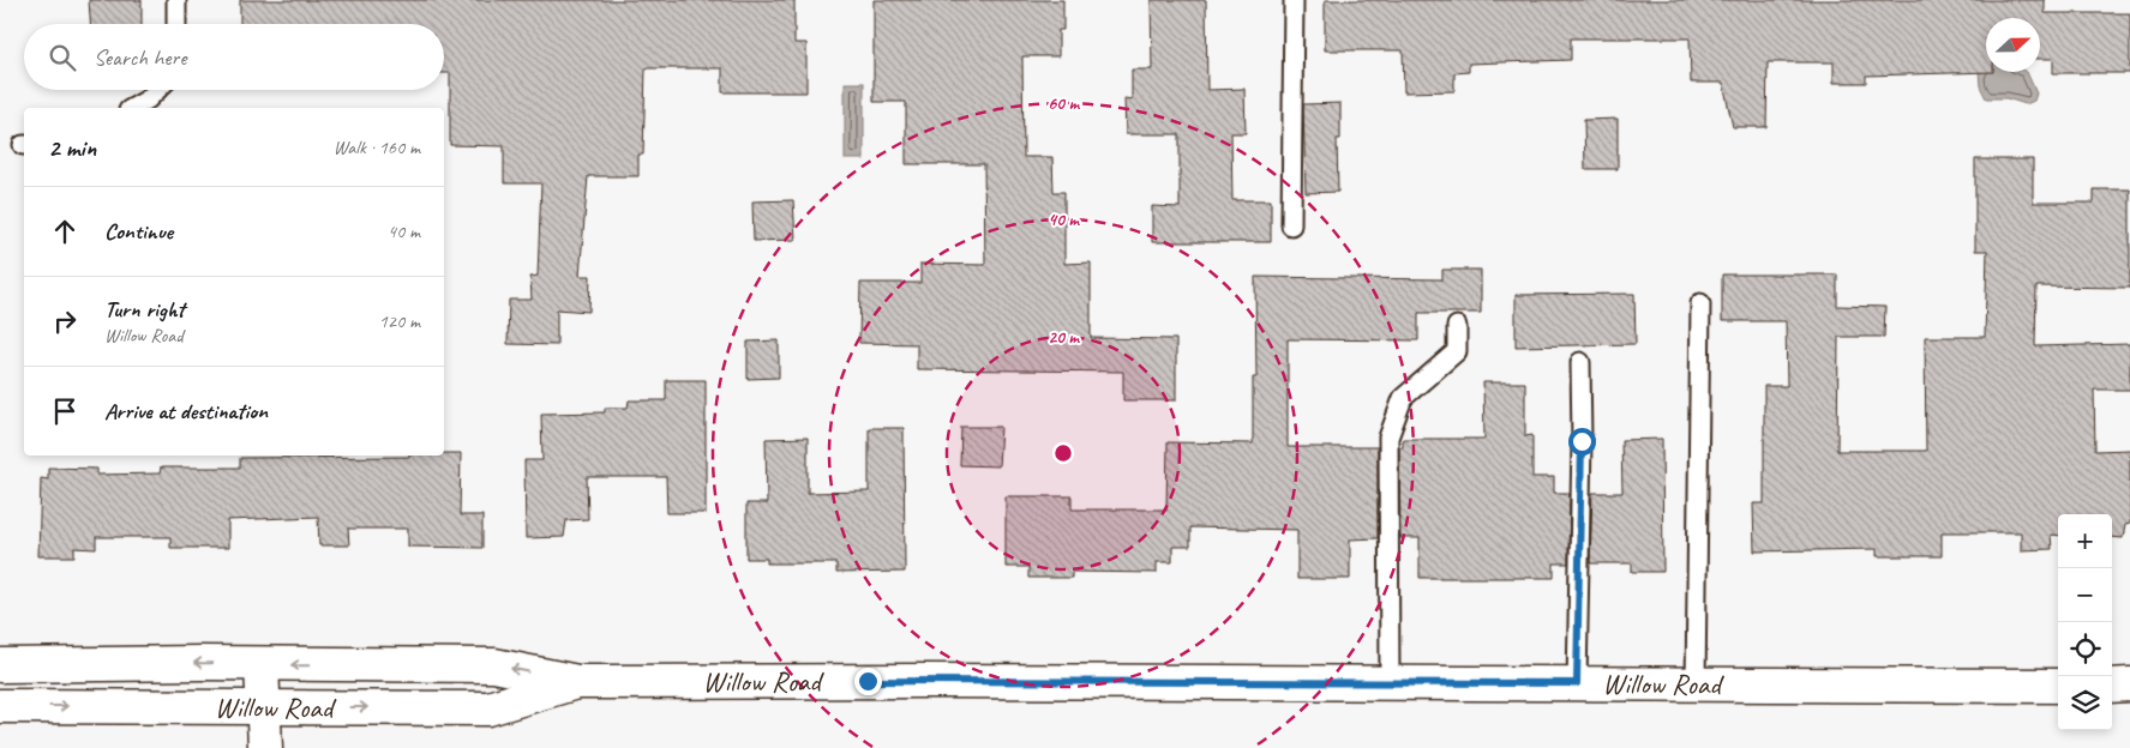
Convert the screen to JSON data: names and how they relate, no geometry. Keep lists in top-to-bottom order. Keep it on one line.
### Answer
{"streets":{"main road":["Willow Road"]},"north":"right","page":{"search":"Search here","heading":["2 min","Walk · 160 m"],"list":[["Continue","40 m"],["Turn right","Willow Road","120 m"],"Arrive at destination"],"map_buttons":["+","−"]},"rings":["60 m","40 m","20 m"]}
